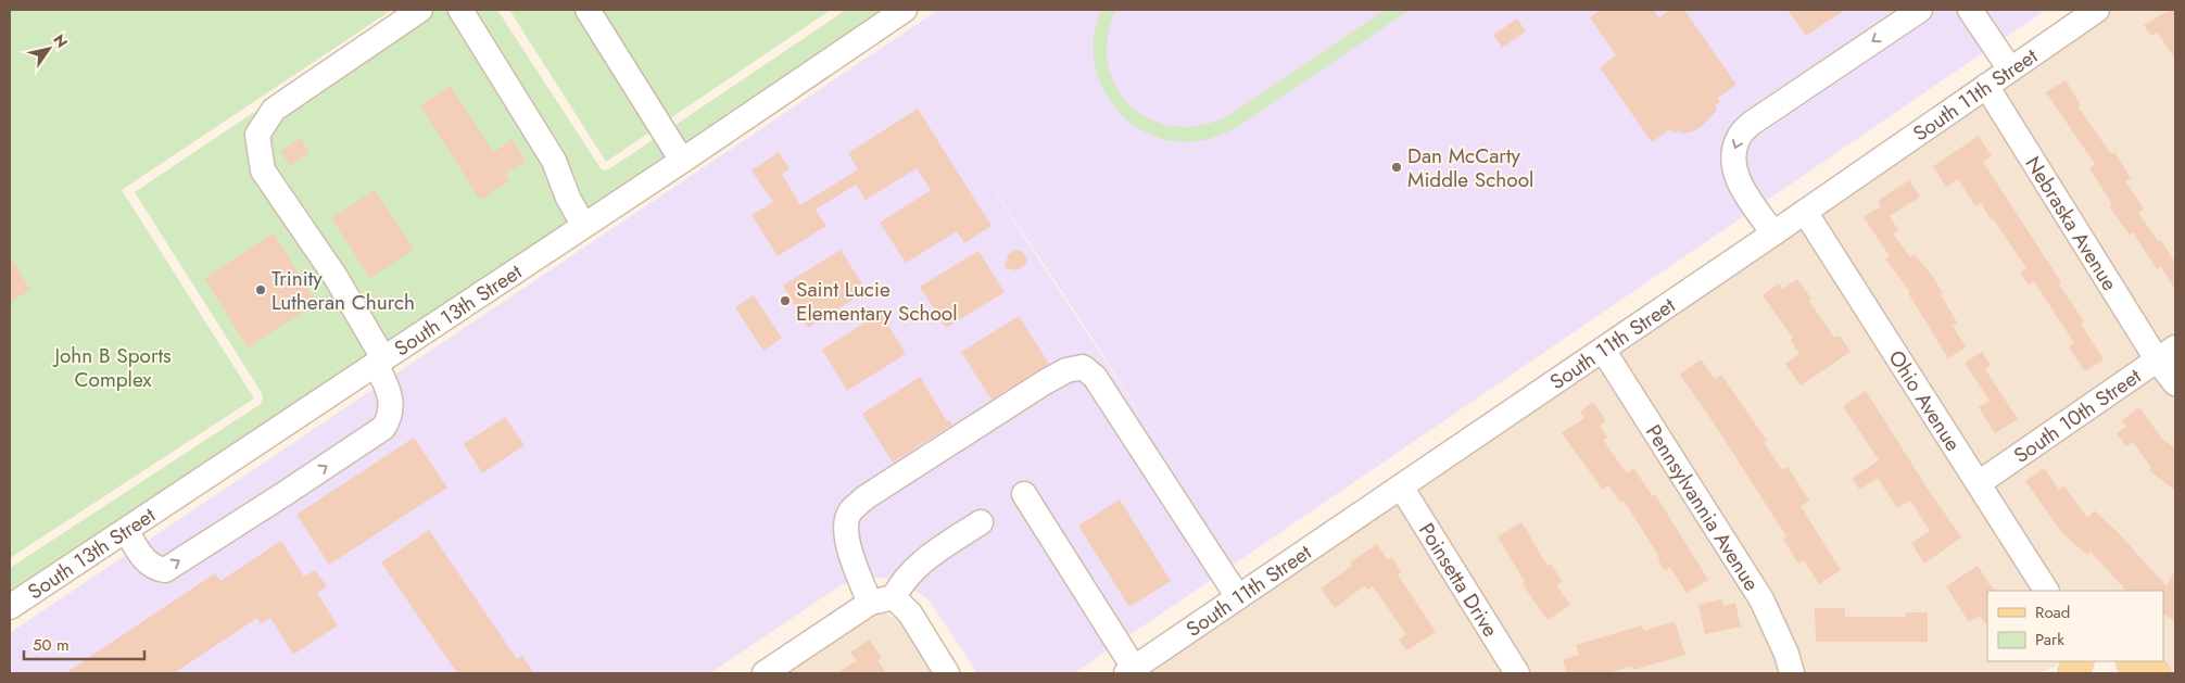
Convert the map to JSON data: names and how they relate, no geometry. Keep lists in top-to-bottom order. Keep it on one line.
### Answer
{"streets":{"street":["South 11th Street","Nebraska Avenue","South 13th Street","Ohio Avenue","South 10th Street","Pennsylvannia Avenue","Poinsetta Drive"]},"crossings":[["South 11th Street","Nebraska Avenue"],["South 11th Street","Ohio Avenue"],["South 11th Street","Pennsylvannia Avenue"],["South 11th Street","Poinsetta Drive"],["Nebraska Avenue","South 10th Street"],["Ohio Avenue","South 10th Street"]],"parks":["John B Sports Complex"],"places":["Dan McCarty Middle School","Trinity Lutheran Church","Saint Lucie Elementary School"],"legend":["Road","Park"],"scale_bar":"50 m","north":"top right"}
